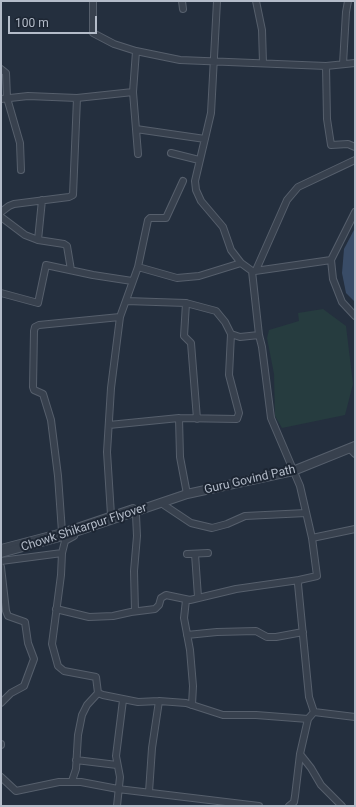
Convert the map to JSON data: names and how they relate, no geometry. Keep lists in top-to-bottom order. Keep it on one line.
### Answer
{"streets":{"street":["Guru Govind Path","Chowk Shikarpur Flyover"]},"crossings":[["Guru Govind Path","Chowk Shikarpur Flyover"]],"scale_bar":"100 m"}
